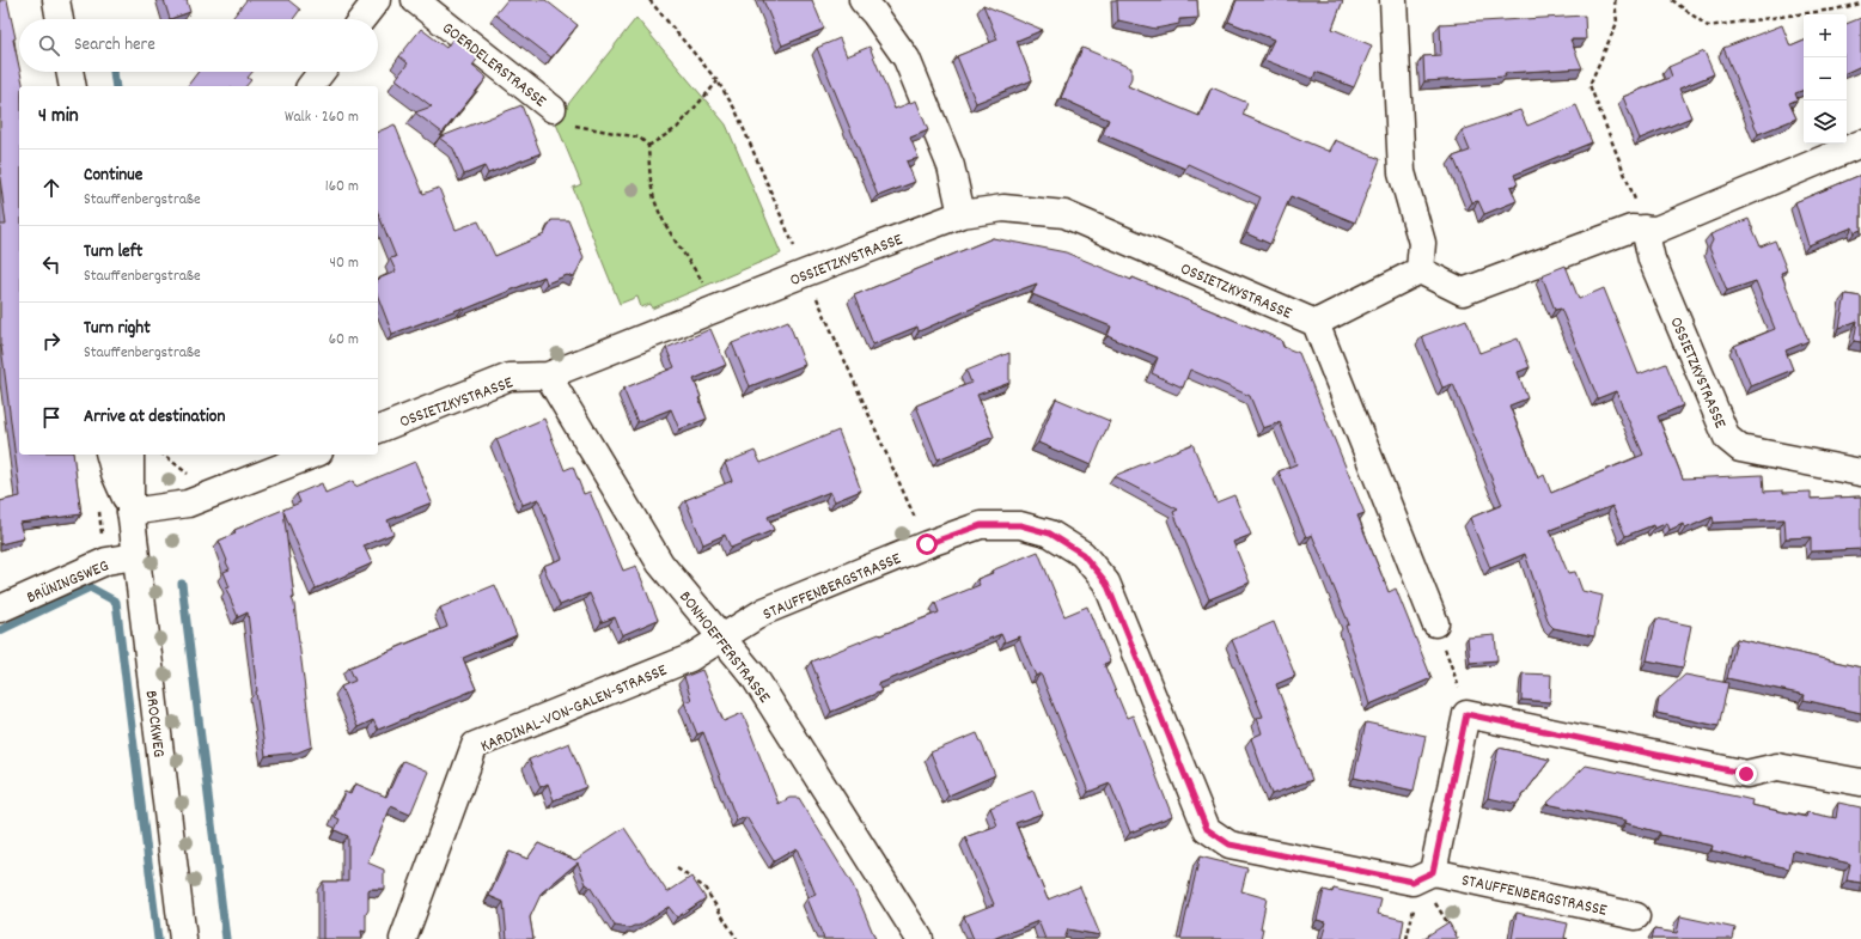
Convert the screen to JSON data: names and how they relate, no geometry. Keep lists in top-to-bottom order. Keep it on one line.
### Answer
{"streets":{"street":["GOERDELERSTRASSE","OSSIETZKYSTRASSE","BRÜNINGSWEG","STAUFFENBERGSTRASSE","BONHOEFFERSTRASSE","KARDINAL-VON-GALEN-STRASSE","BROCKWEG"]},"crossings":[["OSSIETZKYSTRASSE","BONHOEFFERSTRASSE"],["BRÜNINGSWEG","BROCKWEG"],["STAUFFENBERGSTRASSE","BONHOEFFERSTRASSE"],["STAUFFENBERGSTRASSE","KARDINAL-VON-GALEN-STRASSE"],["BONHOEFFERSTRASSE","KARDINAL-VON-GALEN-STRASSE"]],"page":{"map_buttons":["+","−"],"search":"Search here","heading":["4 min","Walk · 260 m"],"list":[["Continue","Stauffenbergstraße","160 m"],["Turn left","Stauffenbergstraße","40 m"],["Turn right","Stauffenbergstraße","60 m"],"Arrive at destination"]}}
